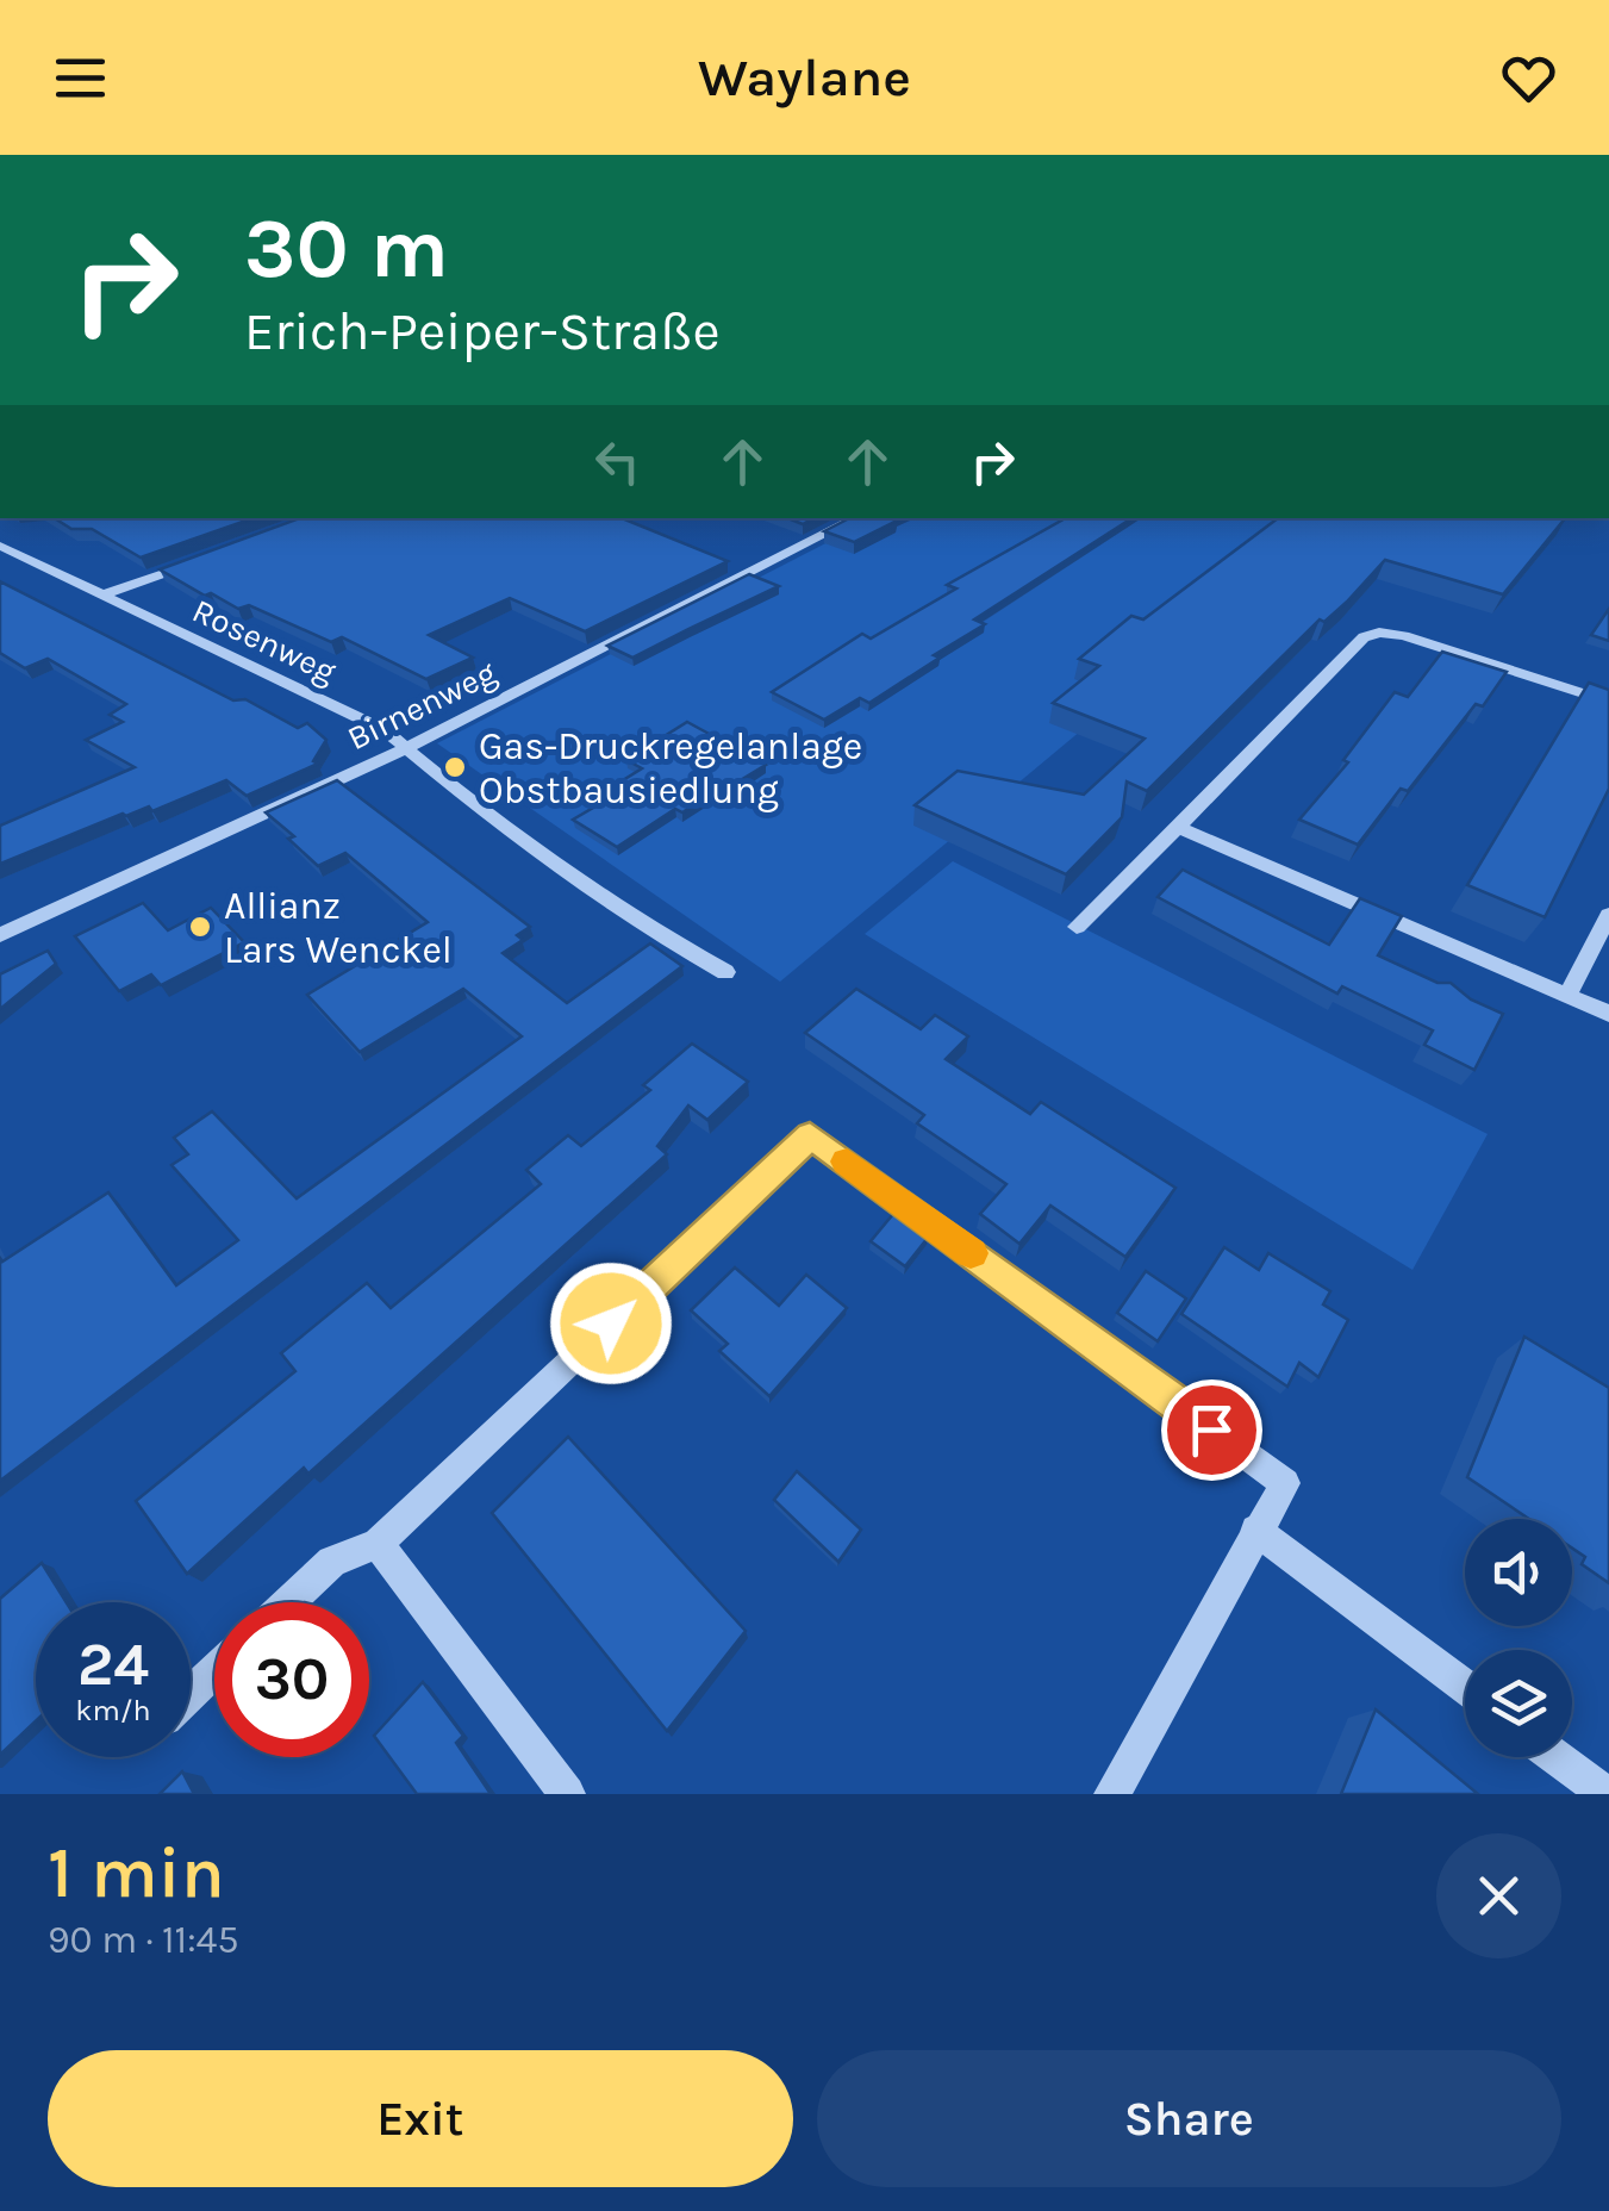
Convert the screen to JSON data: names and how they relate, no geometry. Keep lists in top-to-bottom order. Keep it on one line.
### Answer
{"streets":{"street":["Rosenweg","Birnenweg"]},"crossings":[["Rosenweg","Birnenweg"]],"places":["Gas-Druckregelanlage Obstbausiedlung","Allianz Lars Wenckel"],"page":{"header":"Waylane","turn":["30 m","Erich-Peiper-Straße"],"speed":"24 km/h","limit":"30","heading":["1 min","90 m · 11:45"],"buttons":["Exit","Share"]}}
